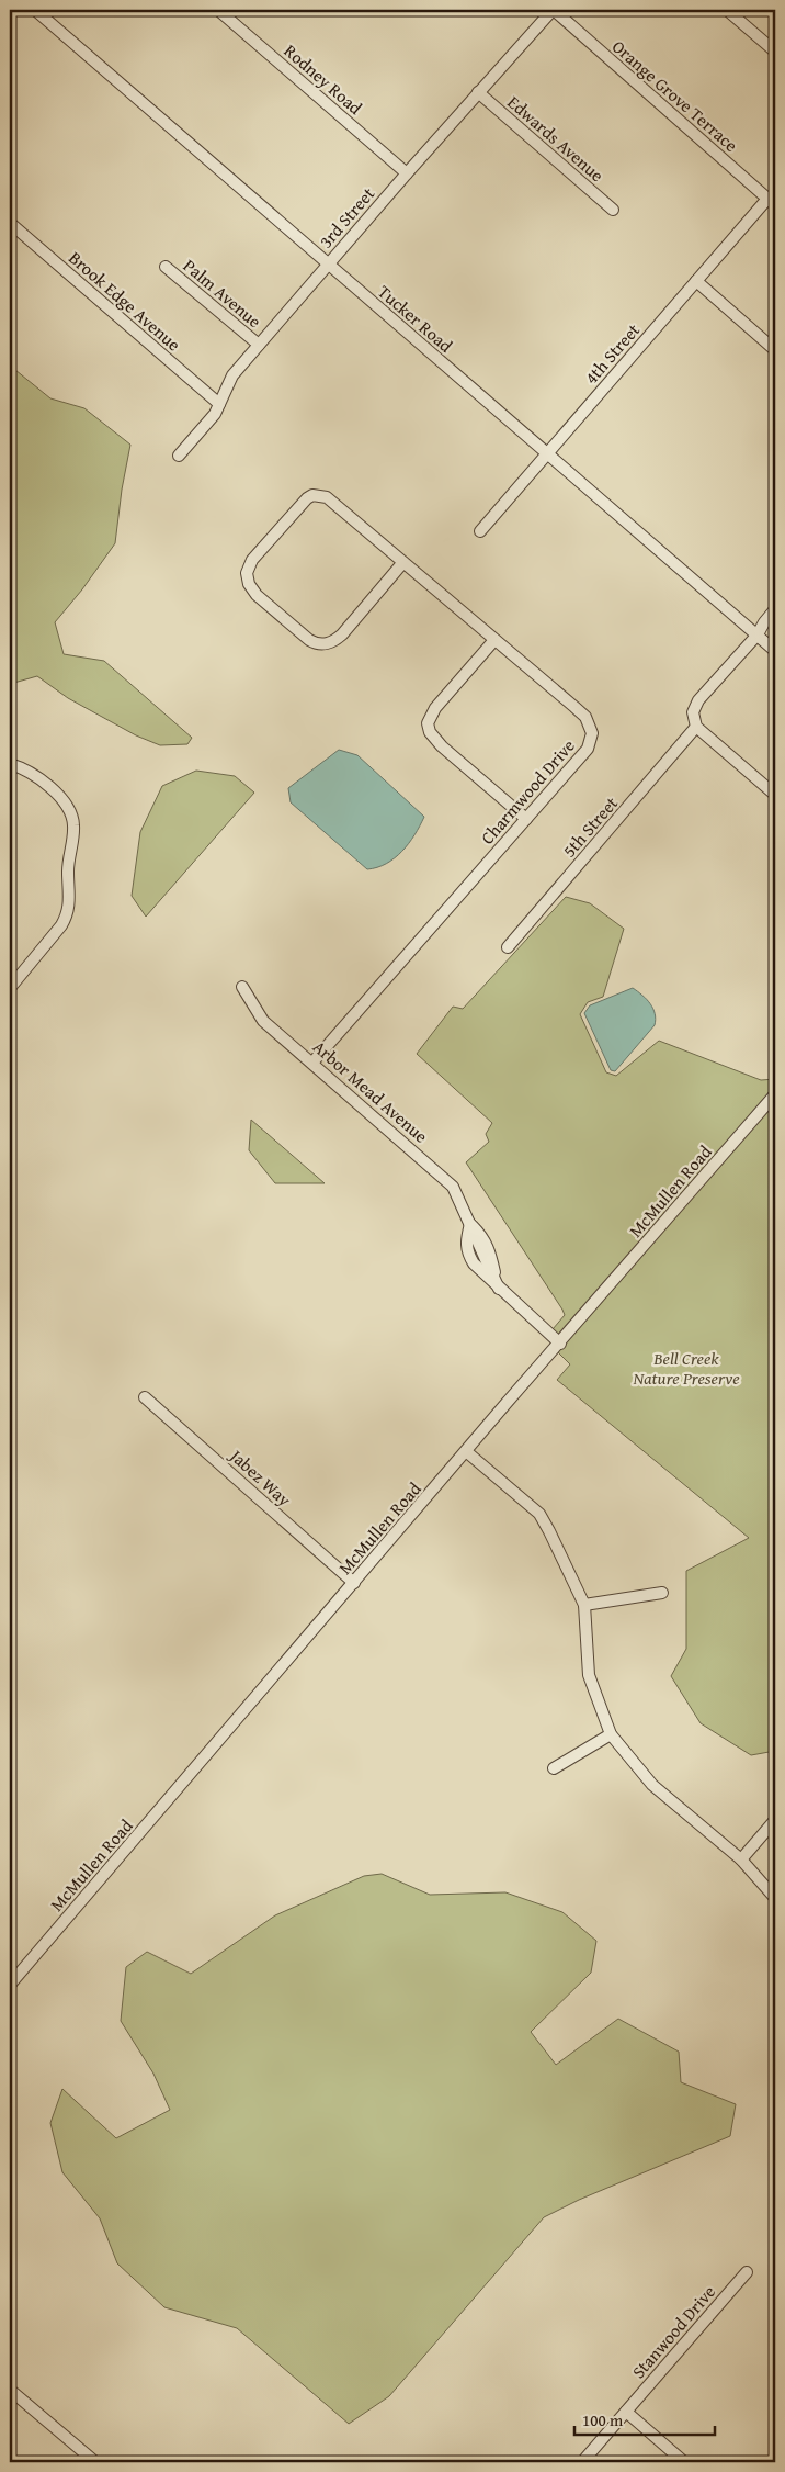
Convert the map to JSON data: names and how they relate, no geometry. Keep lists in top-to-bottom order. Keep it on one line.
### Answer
{"streets":{"street":["Rodney Road","Orange Grove Terrace","Edwards Avenue","3rd Street","Palm Avenue","Brook Edge Avenue","Tucker Road","4th Street","Charmwood Drive","5th Street","Arbor Mead Avenue","McMullen Road","Jabez Way","Stanwood Drive"]},"crossings":[["Rodney Road","3rd Street"],["Orange Grove Terrace","3rd Street"],["Orange Grove Terrace","4th Street"],["Edwards Avenue","3rd Street"],["3rd Street","Palm Avenue"],["3rd Street","Brook Edge Avenue"],["3rd Street","Tucker Road"],["Tucker Road","4th Street"],["Charmwood Drive","Arbor Mead Avenue"],["McMullen Road","Jabez Way"]],"parks":["Bell Creek Nature Preserve"],"scale_bar":"100 m"}
